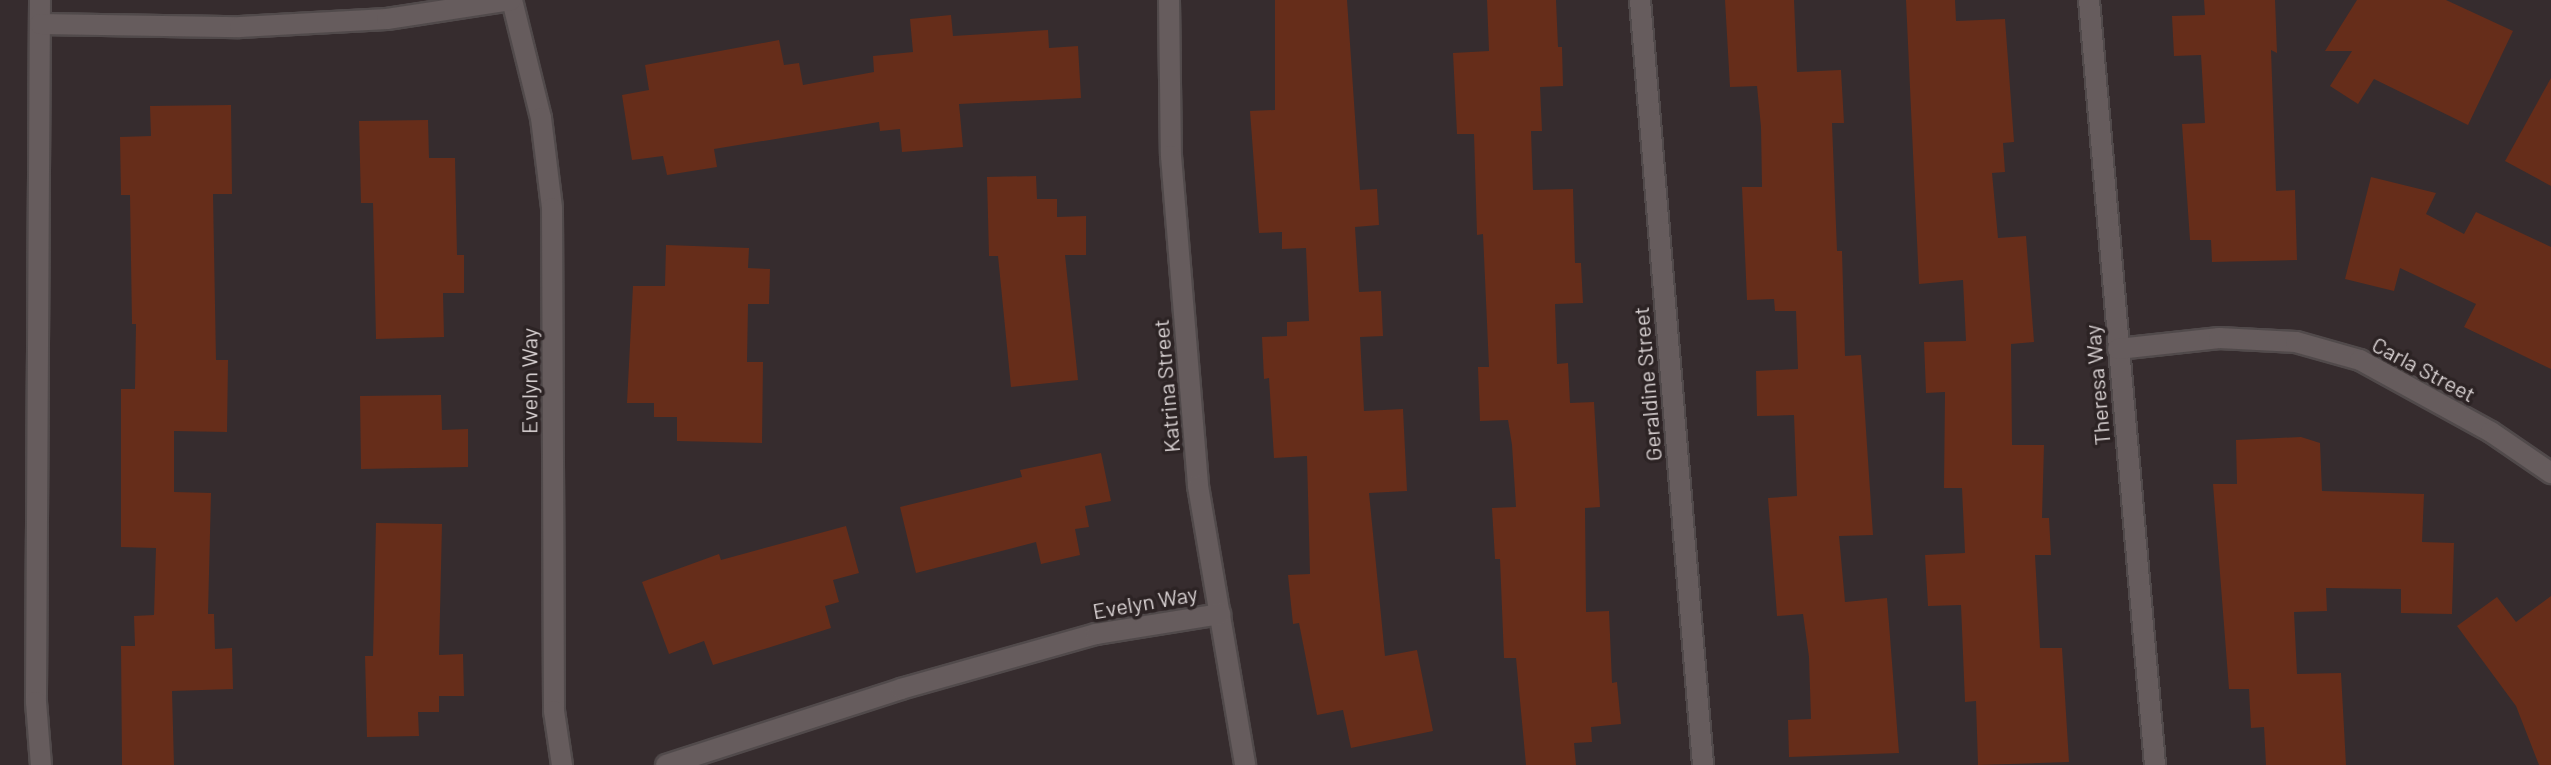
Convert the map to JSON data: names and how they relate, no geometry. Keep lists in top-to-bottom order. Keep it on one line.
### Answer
{"streets":{"street":["Carla Street","Evelyn Way","Geraldine Street","Theresa Way","Katrina Street"]},"crossings":[["Carla Street","Theresa Way"],["Evelyn Way","Katrina Street"]]}
